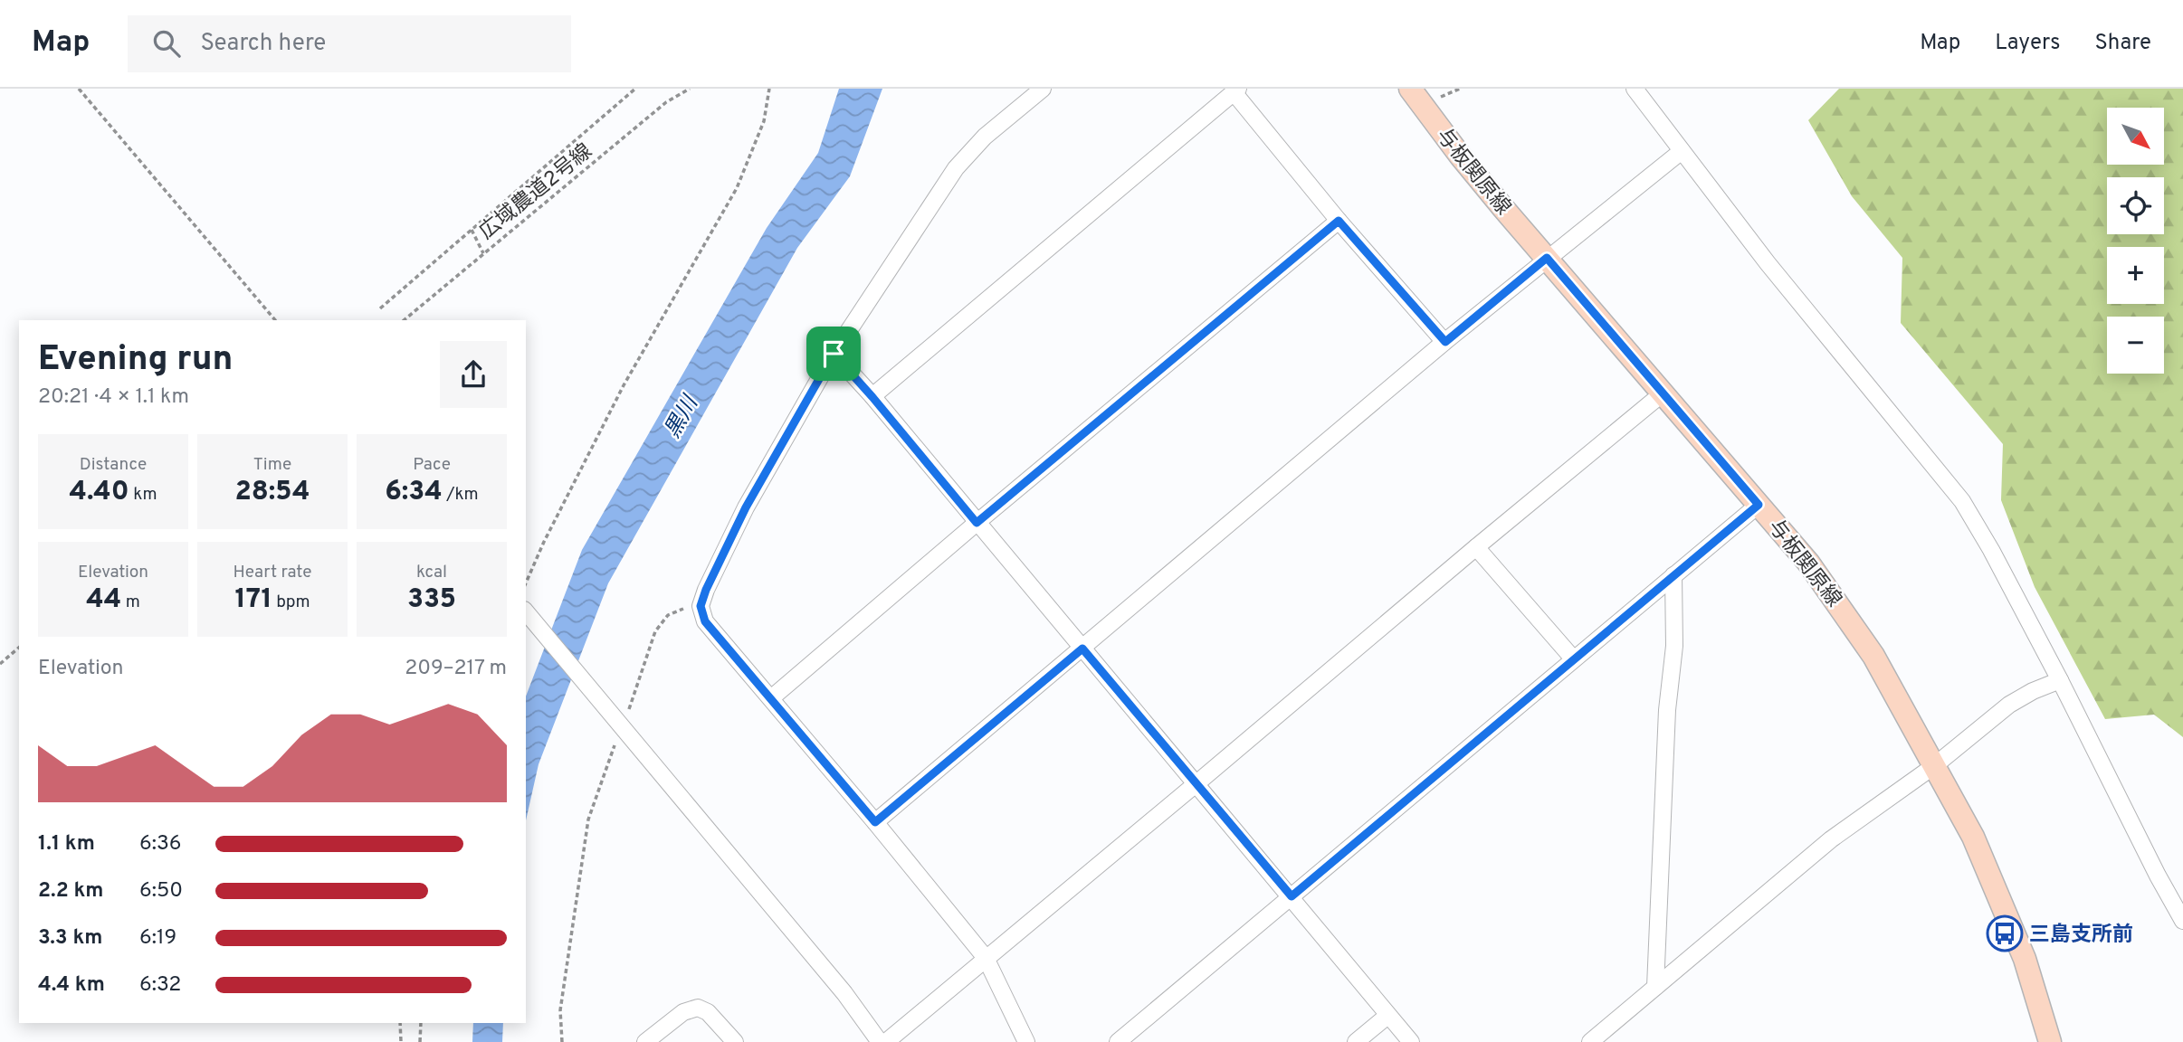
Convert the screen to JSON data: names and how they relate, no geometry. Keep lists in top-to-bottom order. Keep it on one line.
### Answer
{"streets":{"main road":["与板関原線"],"path":["広域農道2号線"]},"water":["黒川"],"places":{"bus stop":["三島支所前"]},"north":"bottom right","page":{"header":"Map","search":"Search here","nav":["Map","Layers","Share"],"map_buttons":["+","−"],"heading":["Evening run","20:21 · 4 × 1.1 km"],"stats":[["Distance","4.40 km"],["Time","28:54"],["Pace","6:34 /km"],["Elevation","44 m"],["Heart rate","171 bpm"],["kcal","335"]],"chart":["Elevation","209–217 m"],"list":[{"name":"1.1 km","note":"6:36"},{"name":"2.2 km","note":"6:50"},{"name":"3.3 km","note":"6:19"},{"name":"4.4 km","note":"6:32"}]}}
